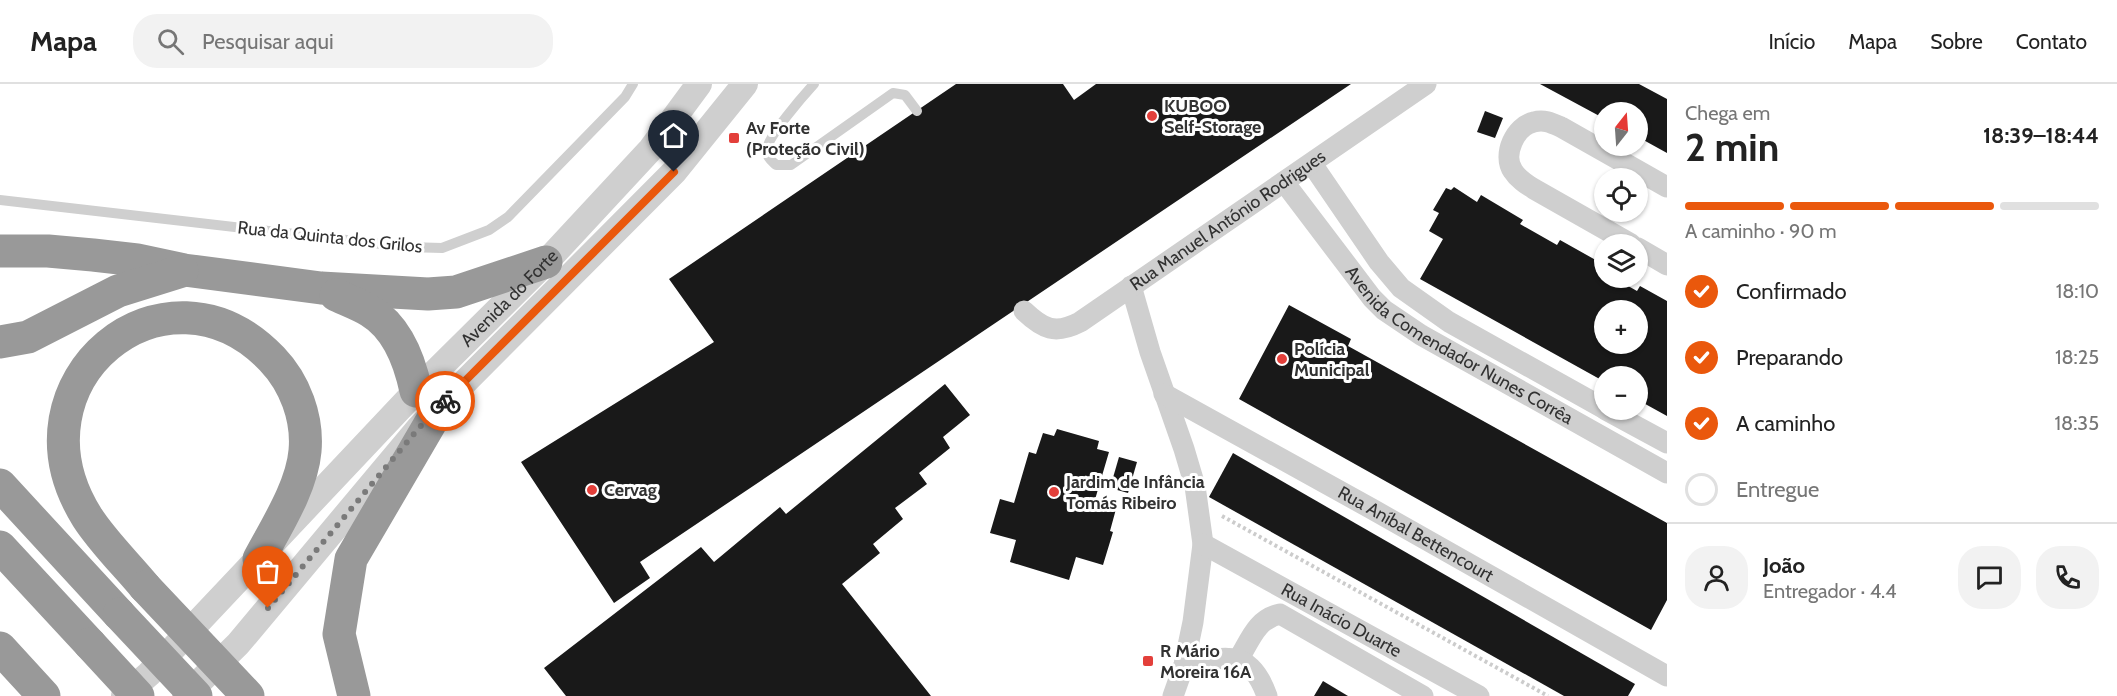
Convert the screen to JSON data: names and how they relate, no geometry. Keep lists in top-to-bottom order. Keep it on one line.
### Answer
{"streets":{"street":["Rua Manuel António Rodrigues","Avenida do Forte","Avenida Comendador Nunes Corrêa","Rua Aníbal Bettencourt","Rua Inácio Duarte"],"lane":["Rua da Quinta dos Grilos"]},"crossings":[["Rua Manuel António Rodrigues","Avenida Comendador Nunes Corrêa"]],"places":{"other":["KUBOO Self-Storage","Polícia Municipal","Cervag","Jardim de Infância Tomás Ribeiro"],"transit":["Av Forte (Proteção Civil)","R Mário Moreira 16A"]},"north":"top","page":{"header":"Mapa","search":"Pesquisar aqui","nav":["Início","Mapa","Sobre","Contato"],"heading":["2 min","Chega em","18:39–18:44"],"panel":["João","Entregador · 4.4"],"map_buttons":["+","−"],"bar":"A caminho · 90 m","list":[["Confirmado","18:10"],["Preparando","18:25"],["A caminho","18:35"],"Entregue"]}}
